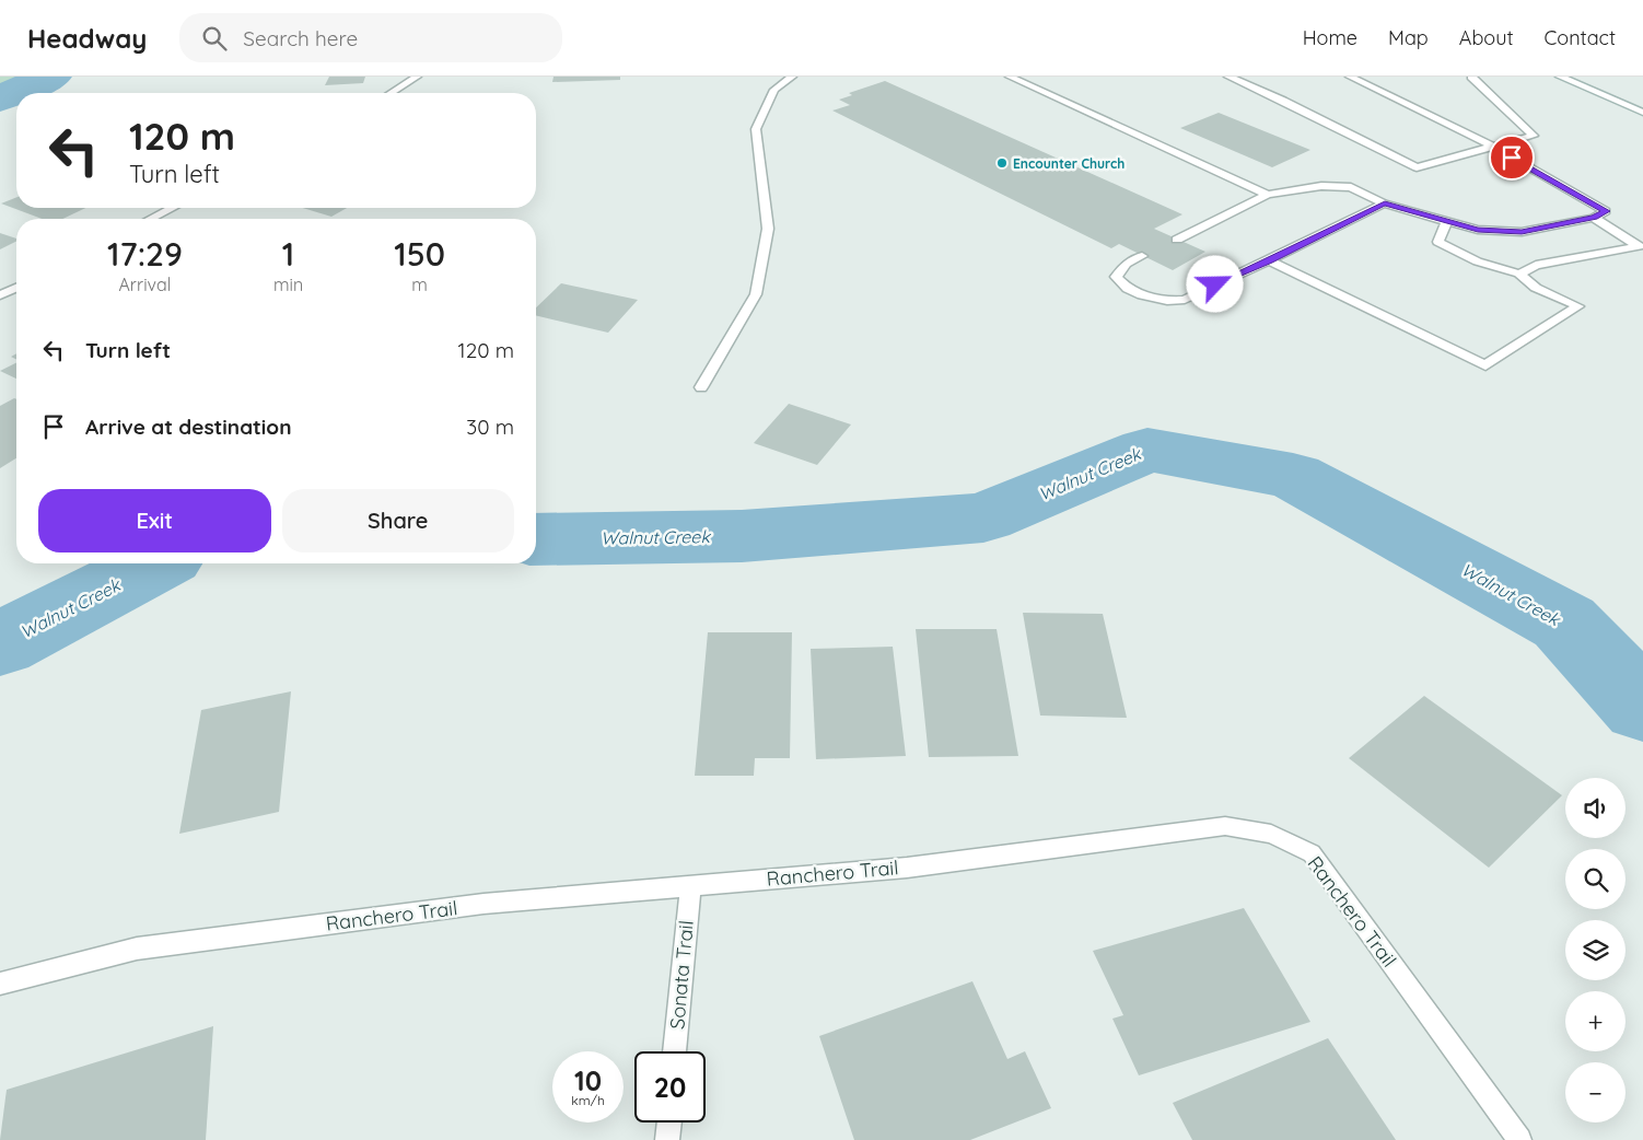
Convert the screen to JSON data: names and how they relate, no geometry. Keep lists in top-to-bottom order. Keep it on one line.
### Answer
{"streets":{"street":["Ranchero Trail","Sonata Trail"]},"crossings":[["Ranchero Trail","Sonata Trail"]],"water":["Walnut Creek"],"places":["Encounter Church"],"page":{"header":"Headway","search":"Search here","nav":["Home","Map","About","Contact"],"turn":["120 m","Turn left"],"eta":["17:29","Arrival","1","min","150","m"],"list":[{"name":"Turn left","value":"120 m"},{"name":"Arrive at destination","value":"30 m"}],"buttons":["Exit","Share"],"map_buttons":["+","−"],"speed":"10 km/h","limit":"20"}}
